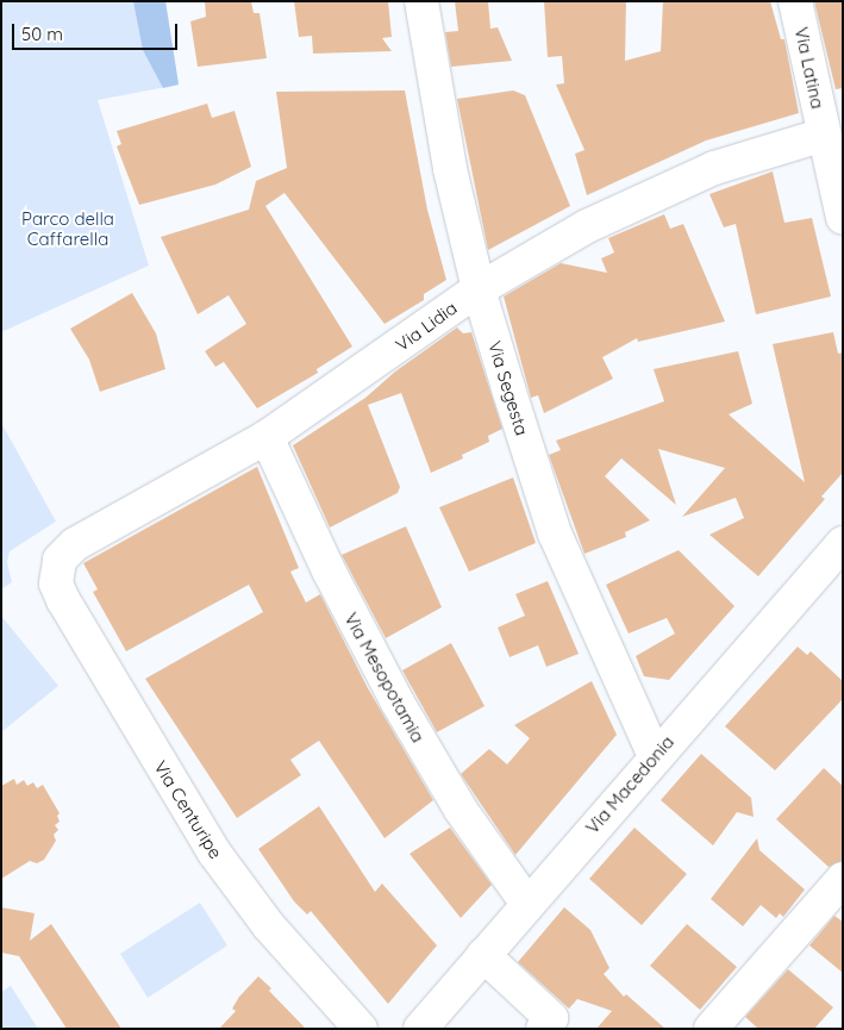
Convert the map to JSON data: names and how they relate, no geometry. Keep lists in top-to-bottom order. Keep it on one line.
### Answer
{"streets":{"street":["Via Latina","Via Lidia","Via Segesta","Via Mesopotamia","Via Macedonia","Via Centuripe"]},"crossings":[["Via Latina","Via Lidia"],["Via Lidia","Via Segesta"],["Via Lidia","Via Mesopotamia"],["Via Lidia","Via Centuripe"],["Via Segesta","Via Macedonia"],["Via Mesopotamia","Via Macedonia"]],"parks":["Parco della Caffarella"],"scale_bar":"50 m"}
